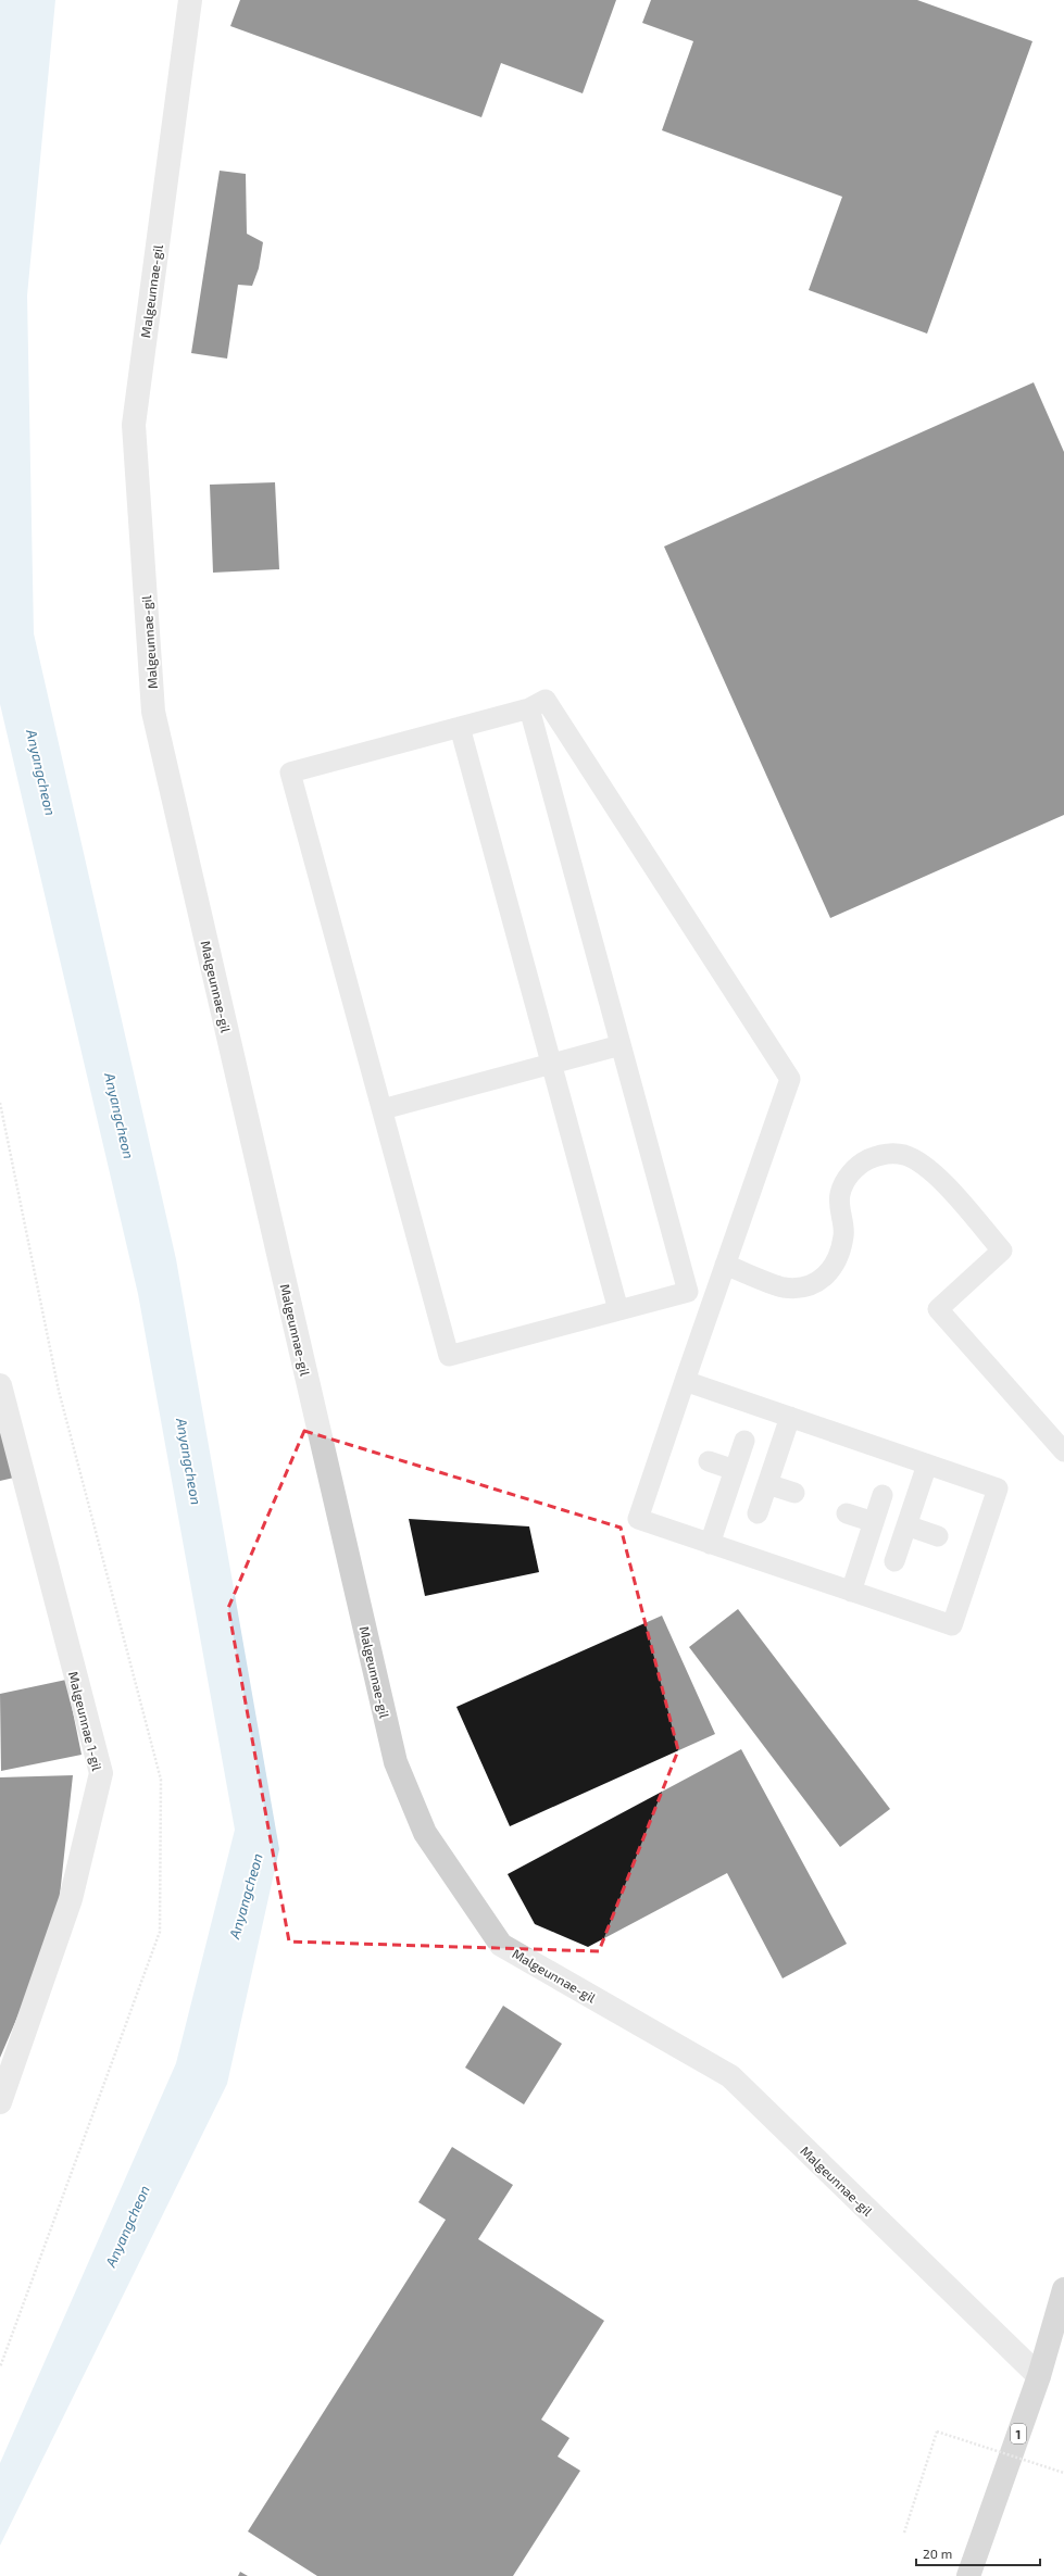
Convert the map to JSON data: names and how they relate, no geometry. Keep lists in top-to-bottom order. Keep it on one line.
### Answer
{"streets":{"main road":["1"],"street":["Malgeunnae-gil","Malgeunnae 1-gil"]},"crossings":[["Malgeunnae-gil","1"]],"water":["Anyangcheon"],"scale_bar":"20 m"}
